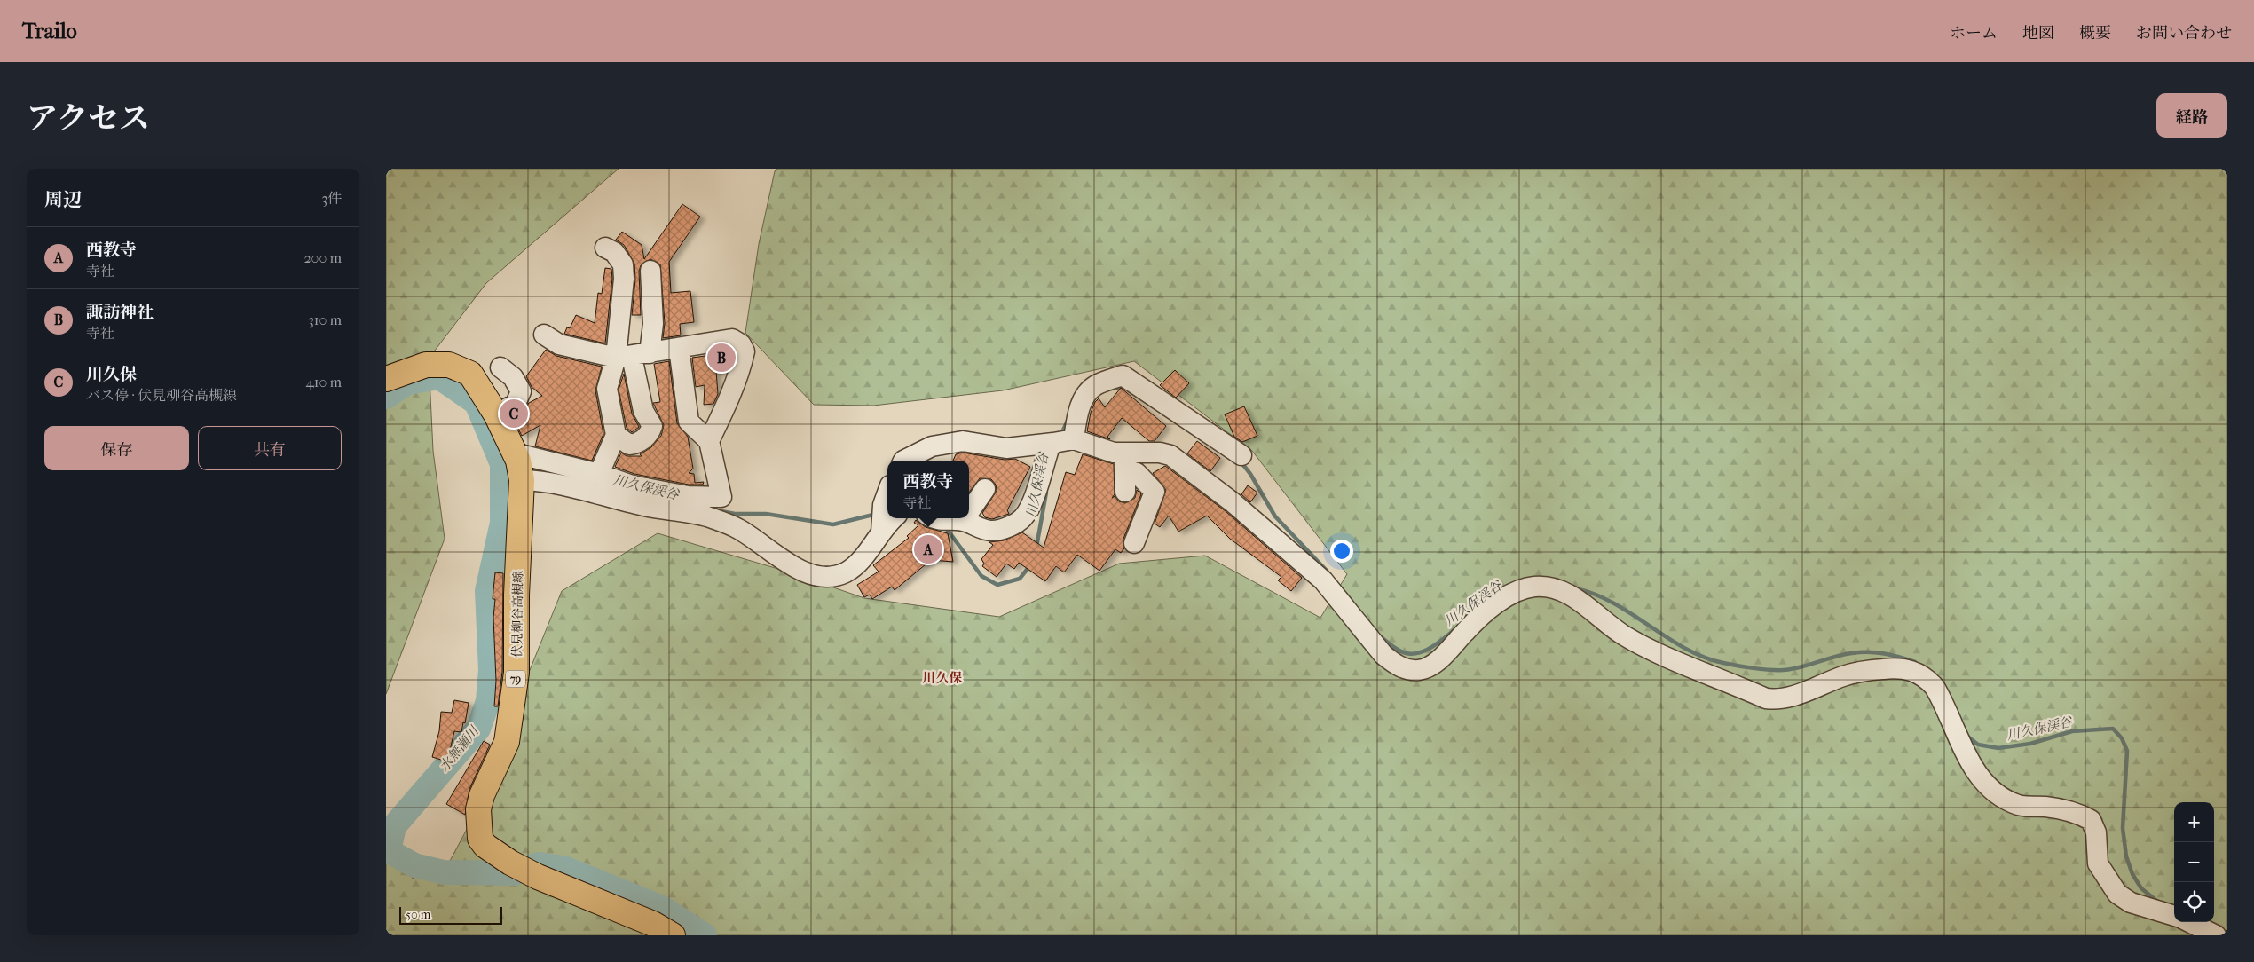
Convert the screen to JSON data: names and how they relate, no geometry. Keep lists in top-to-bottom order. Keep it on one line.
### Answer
{"streets":{"main road":["伏見柳谷高槻線","79"]},"districts":["川久保"],"water":["川久保渓谷","水無瀬川"],"scale_bar":"50 m","page":{"header":"Trailo","nav":["ホーム","地図","概要","お問い合わせ"],"title":"アクセス","buttons":["経路",["保存","共有"]],"heading":["周辺","3件"],"list":[{"mark":"A","name":"西教寺","note":"寺社","value":"200 m"},{"mark":"B","name":"諏訪神社","note":"寺社","value":"310 m"},{"mark":"C","name":"川久保","note":"バス停 · 伏見柳谷高槻線","value":"410 m"}],"pins":["B","C","A"],"popup":["西教寺","寺社"],"map_buttons":["+","−"],"scale":"50 m"}}
